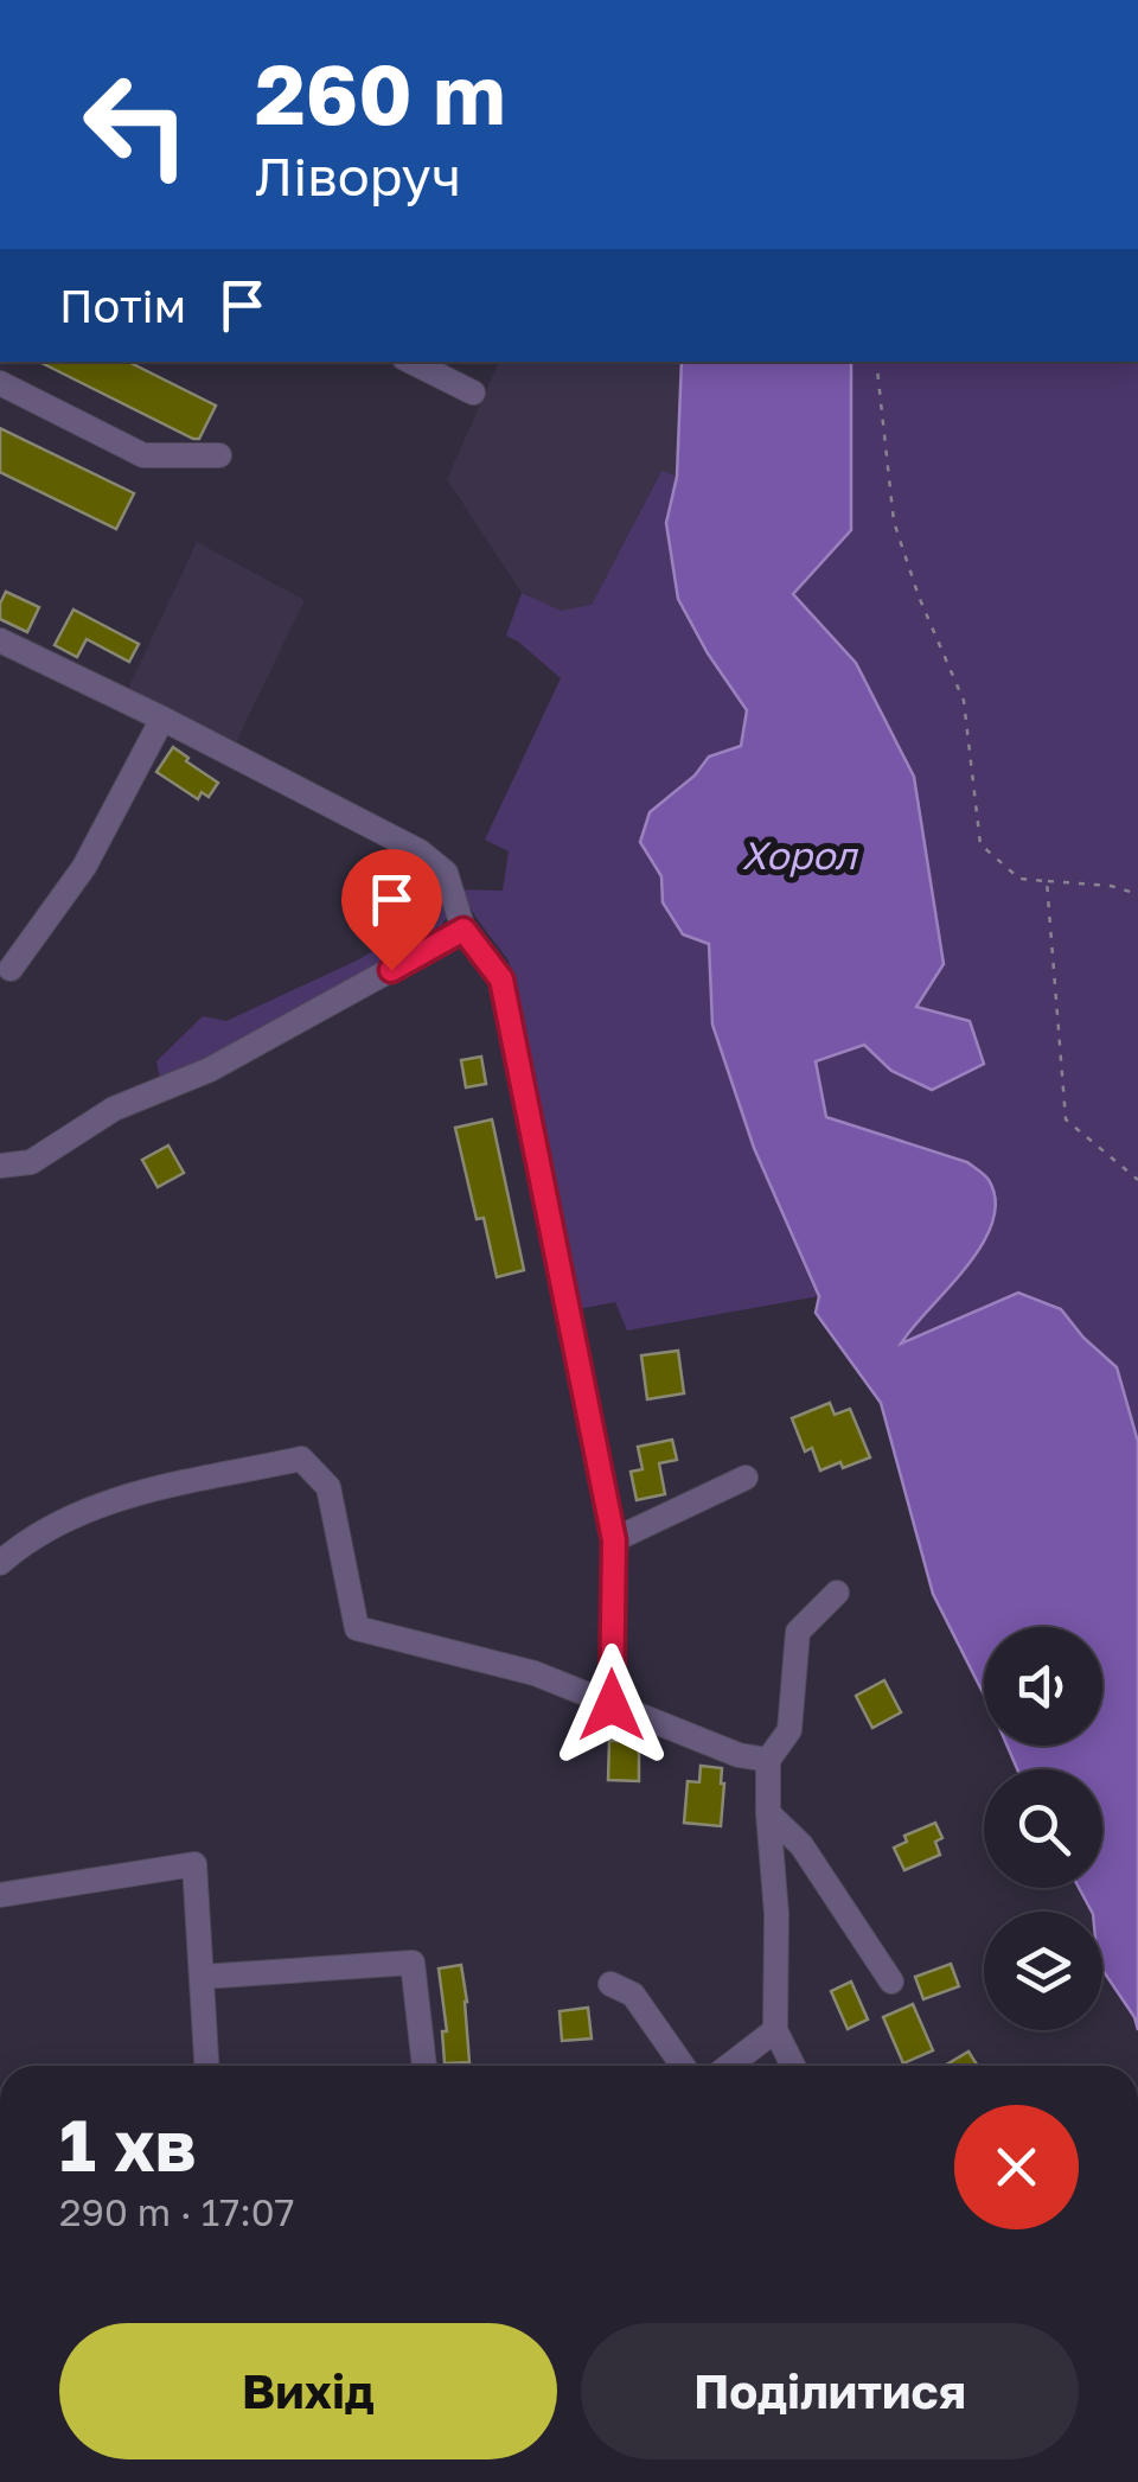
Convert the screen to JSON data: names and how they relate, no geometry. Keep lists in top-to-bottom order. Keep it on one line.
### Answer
{"water":["Хорол"],"page":{"turn":["260 m","Ліворуч"],"then":"Потім","heading":["1 хв","290 m · 17:07"],"buttons":["Вихід","Поділитися"]}}
